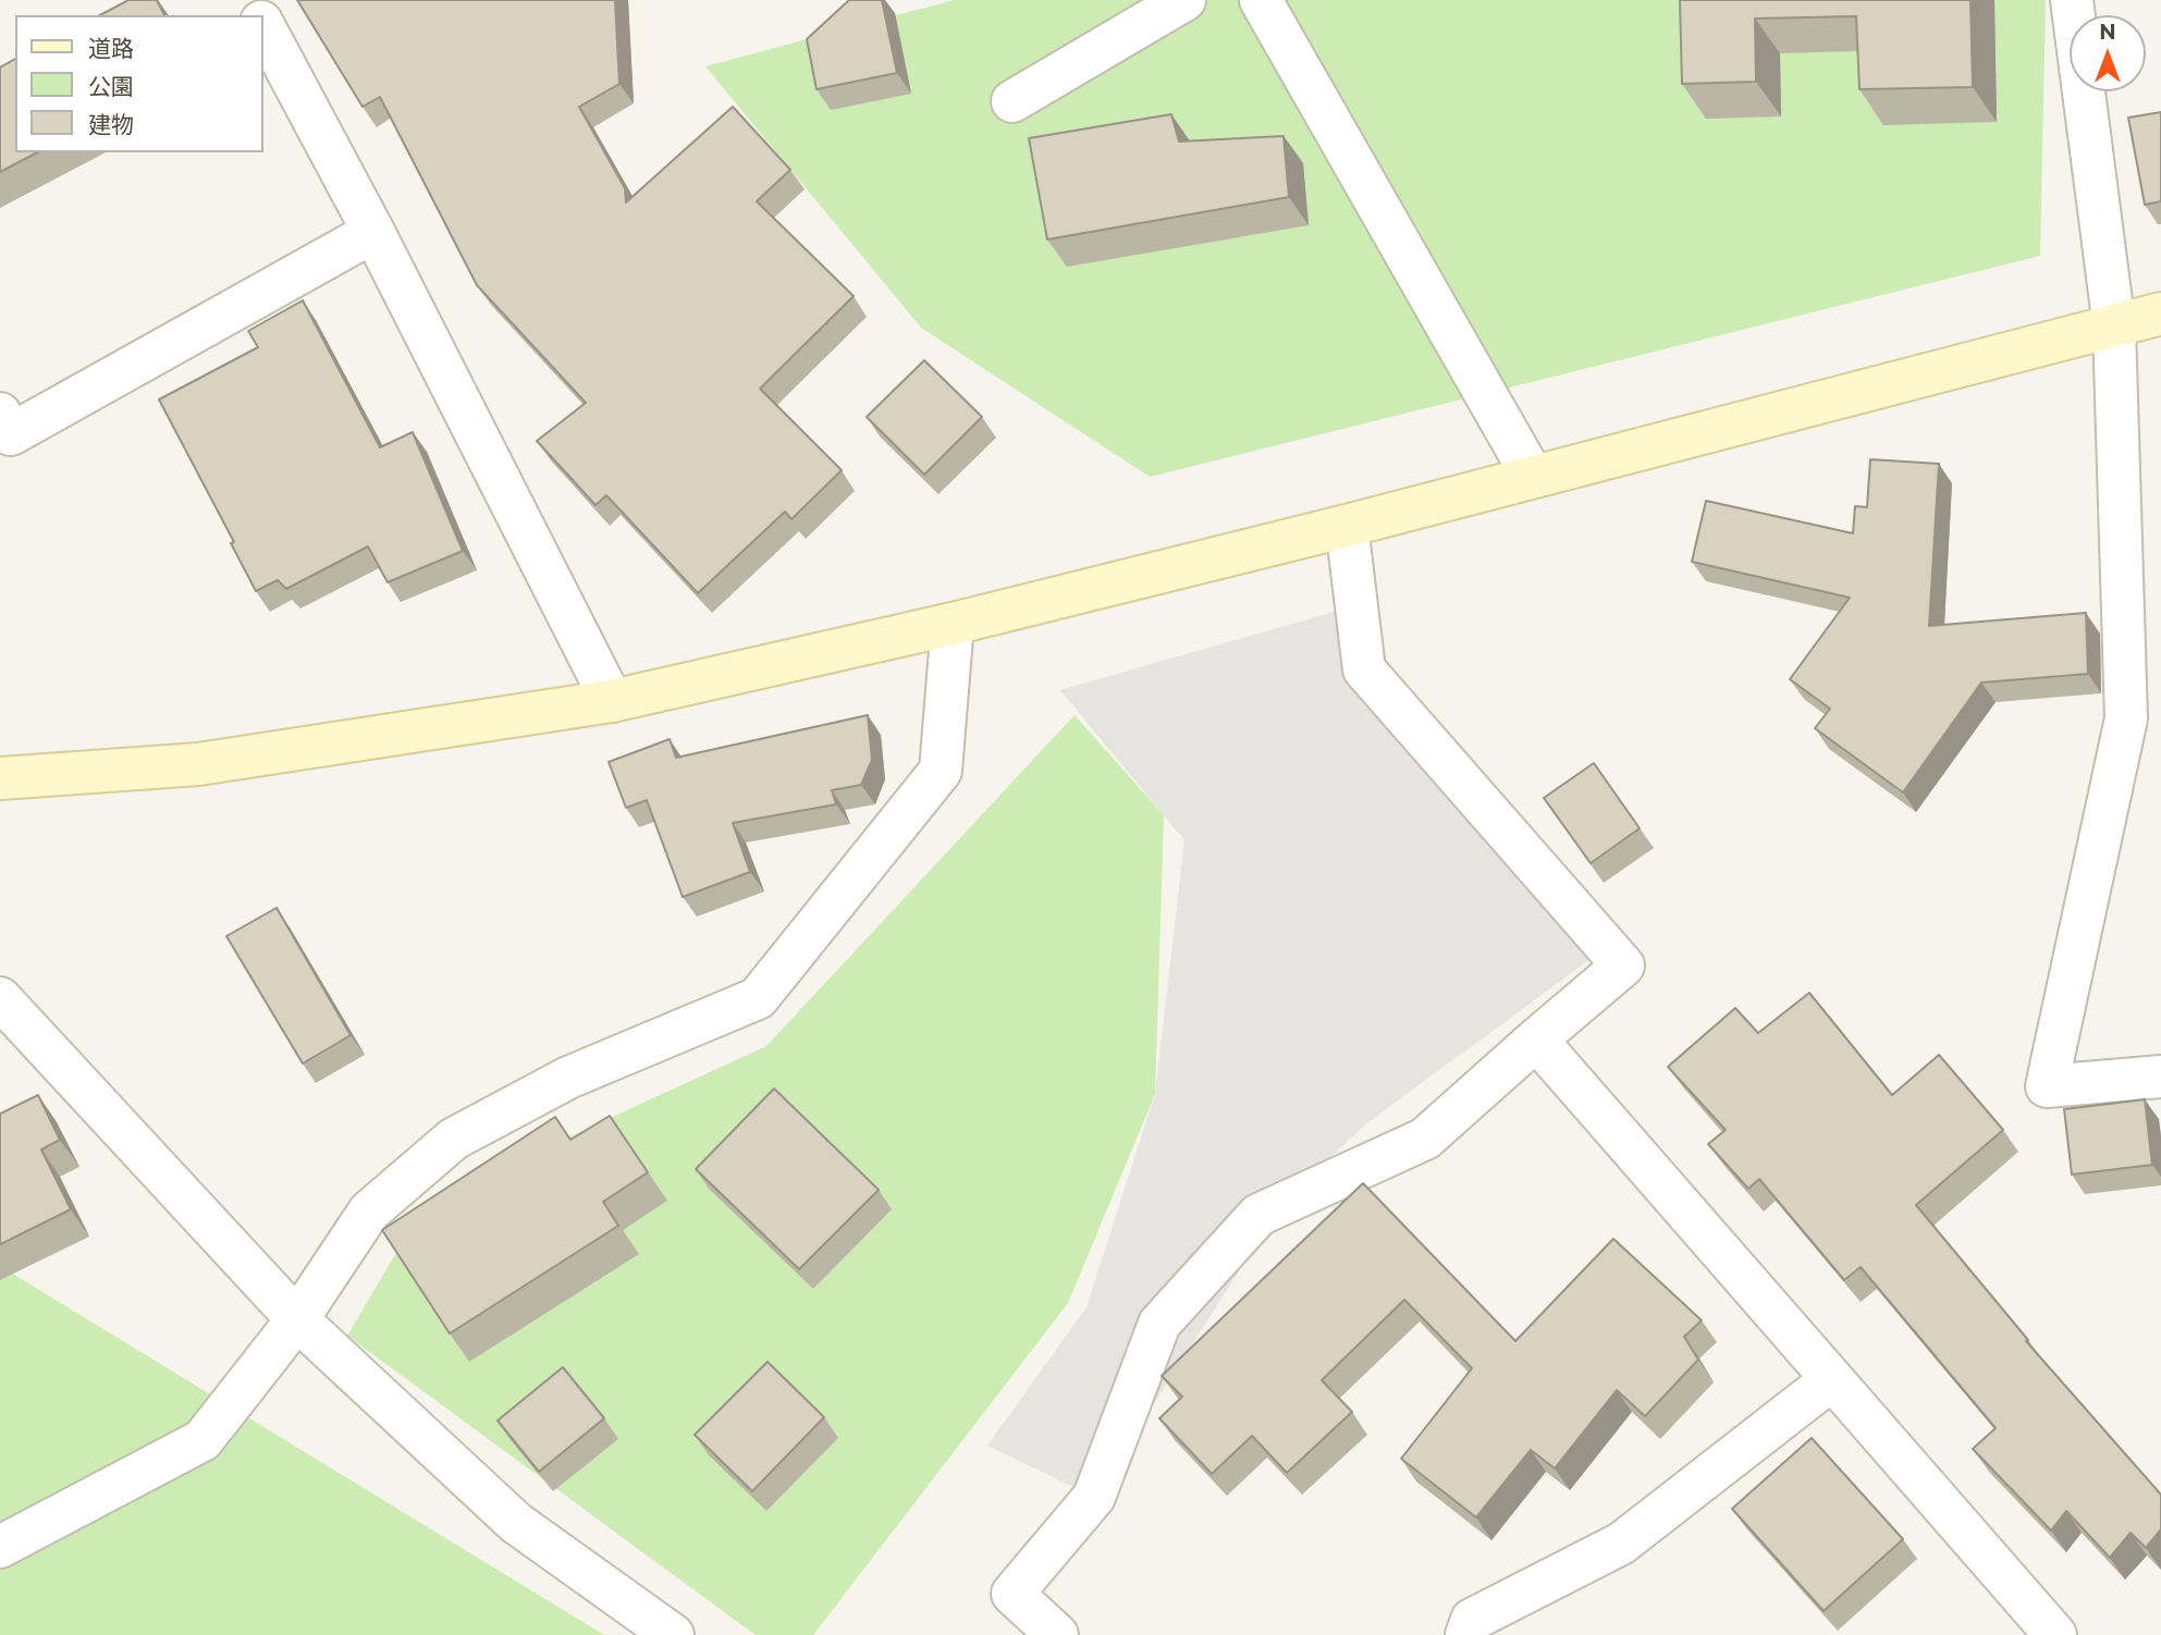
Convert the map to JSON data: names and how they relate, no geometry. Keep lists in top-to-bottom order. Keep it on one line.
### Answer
{"legend":["道路","公園","建物"],"north":"top"}
